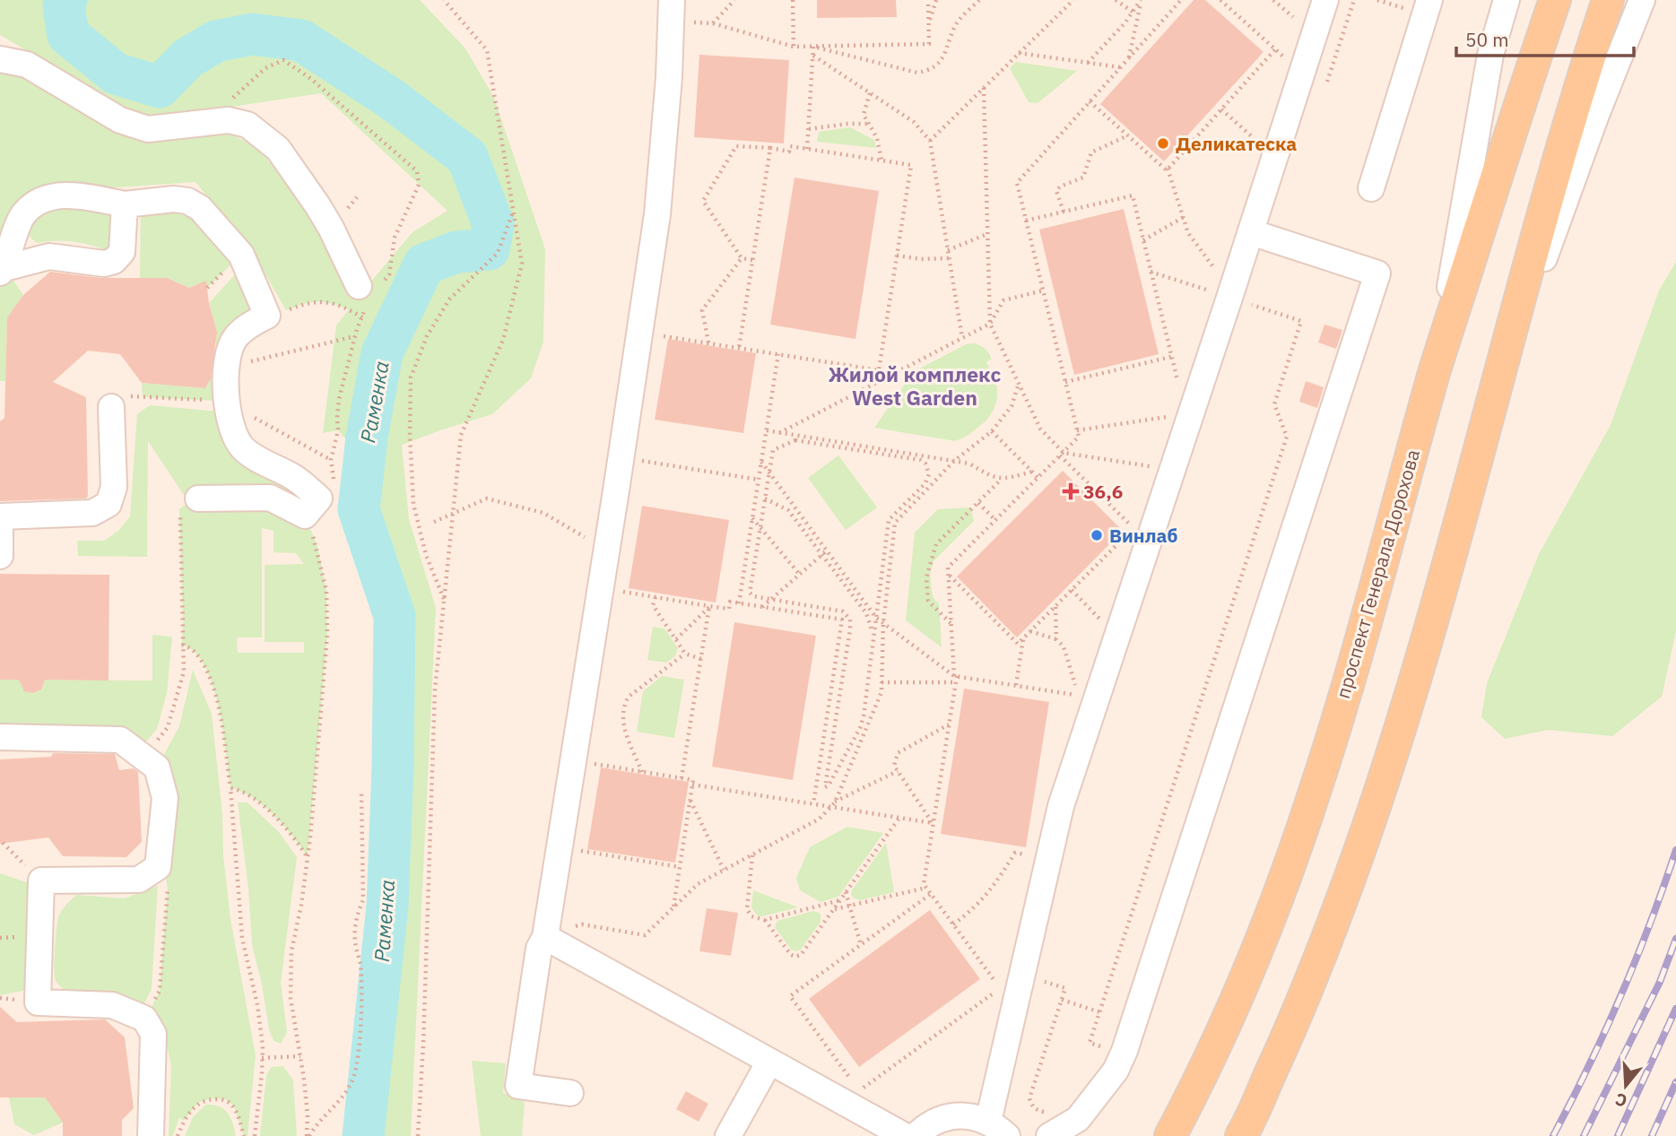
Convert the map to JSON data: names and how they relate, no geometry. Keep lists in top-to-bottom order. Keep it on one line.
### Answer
{"streets":{"main road":["проспект Генерала Дорохова"]},"districts":["Жилой комплекс West Garden"],"water":["Раменка"],"places":{"other":["Деликатеска","Винлаб"],"health":["36,6"]},"scale_bar":"50 m","north":"bottom"}
